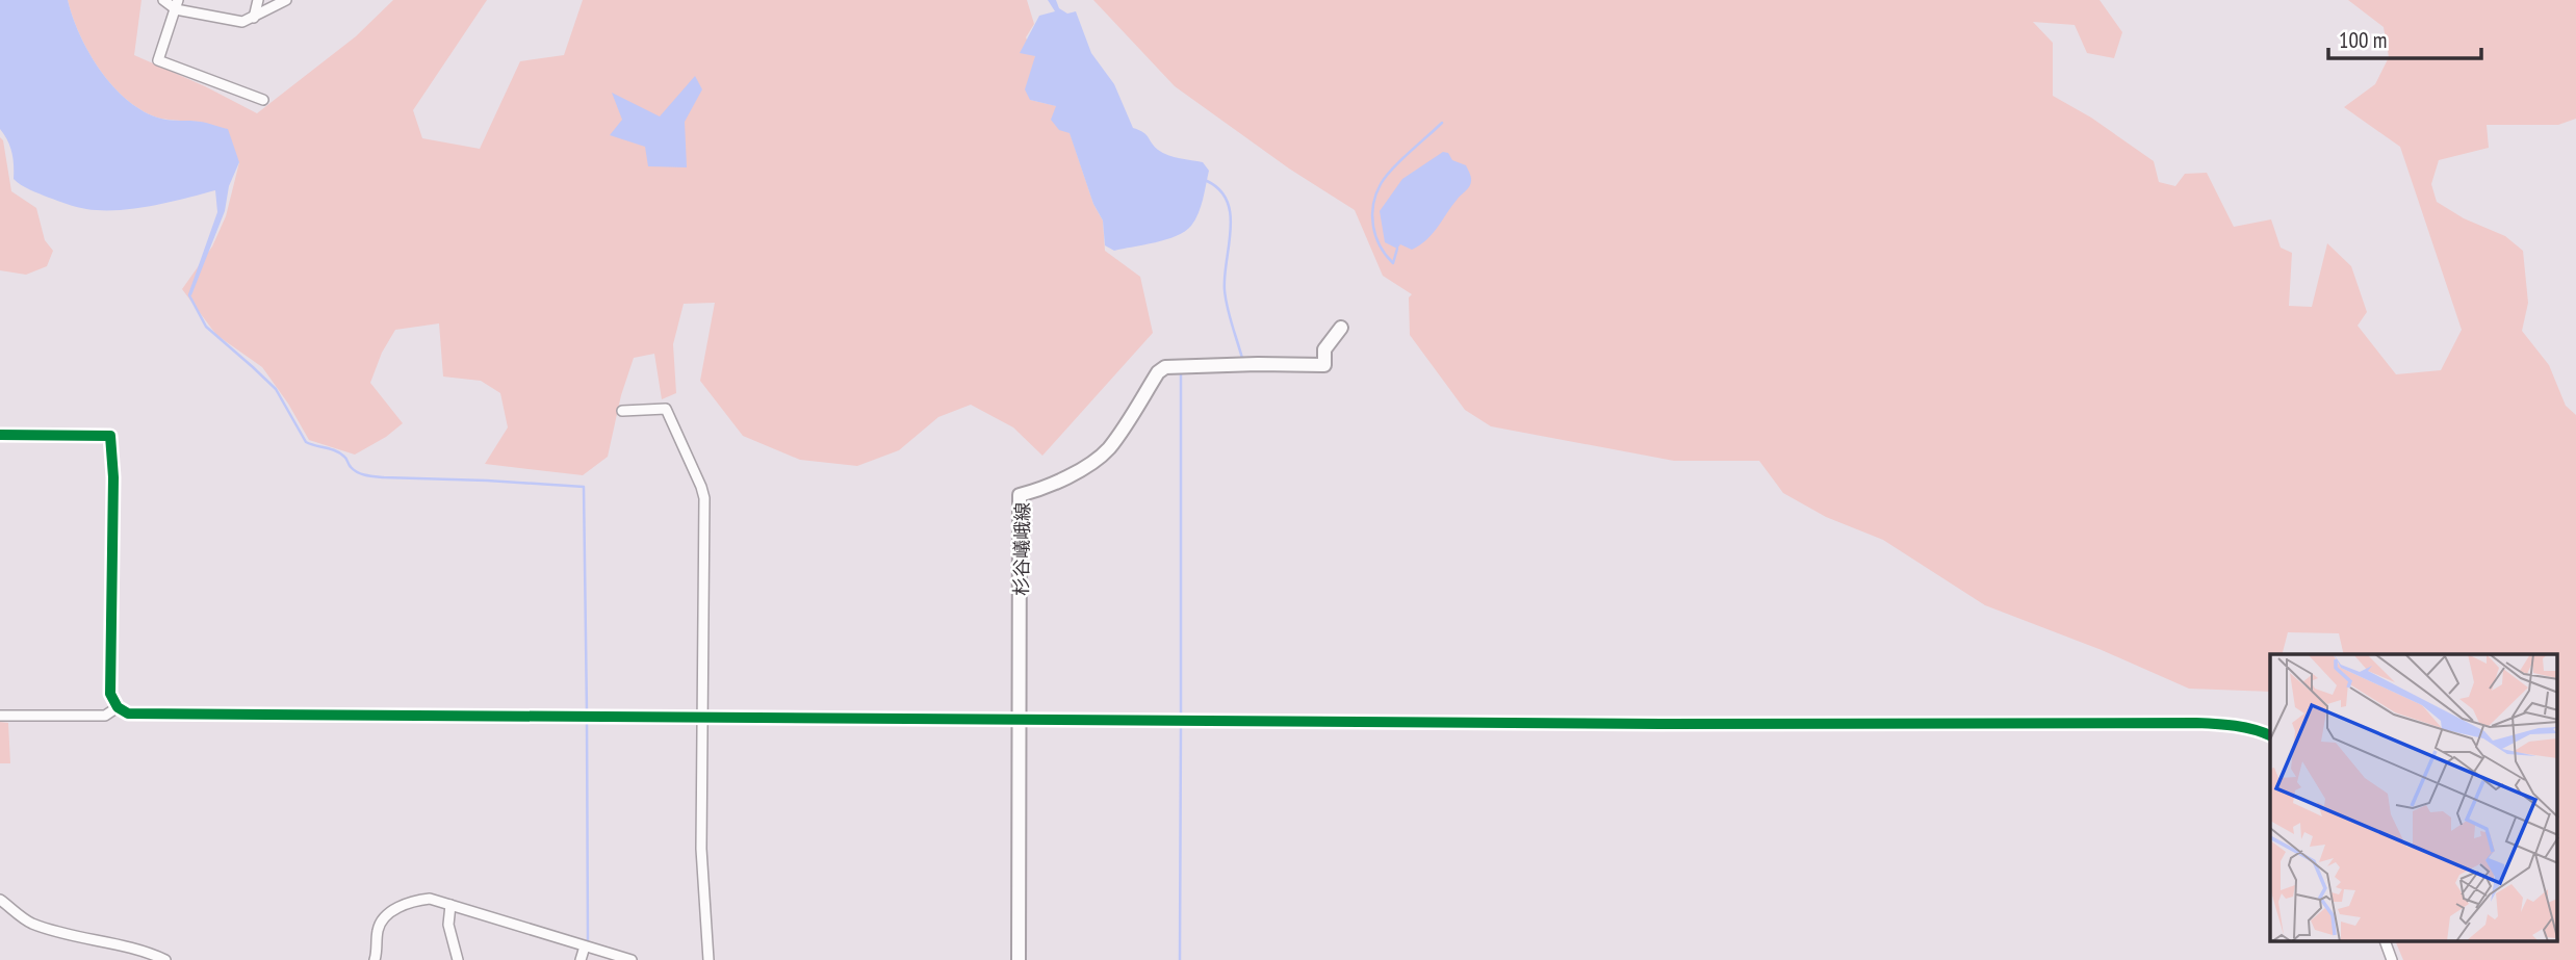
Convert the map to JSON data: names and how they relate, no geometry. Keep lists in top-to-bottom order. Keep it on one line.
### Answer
{"streets":{"main road":["杉谷嶬峨線"]},"scale_bar":"100 m"}
